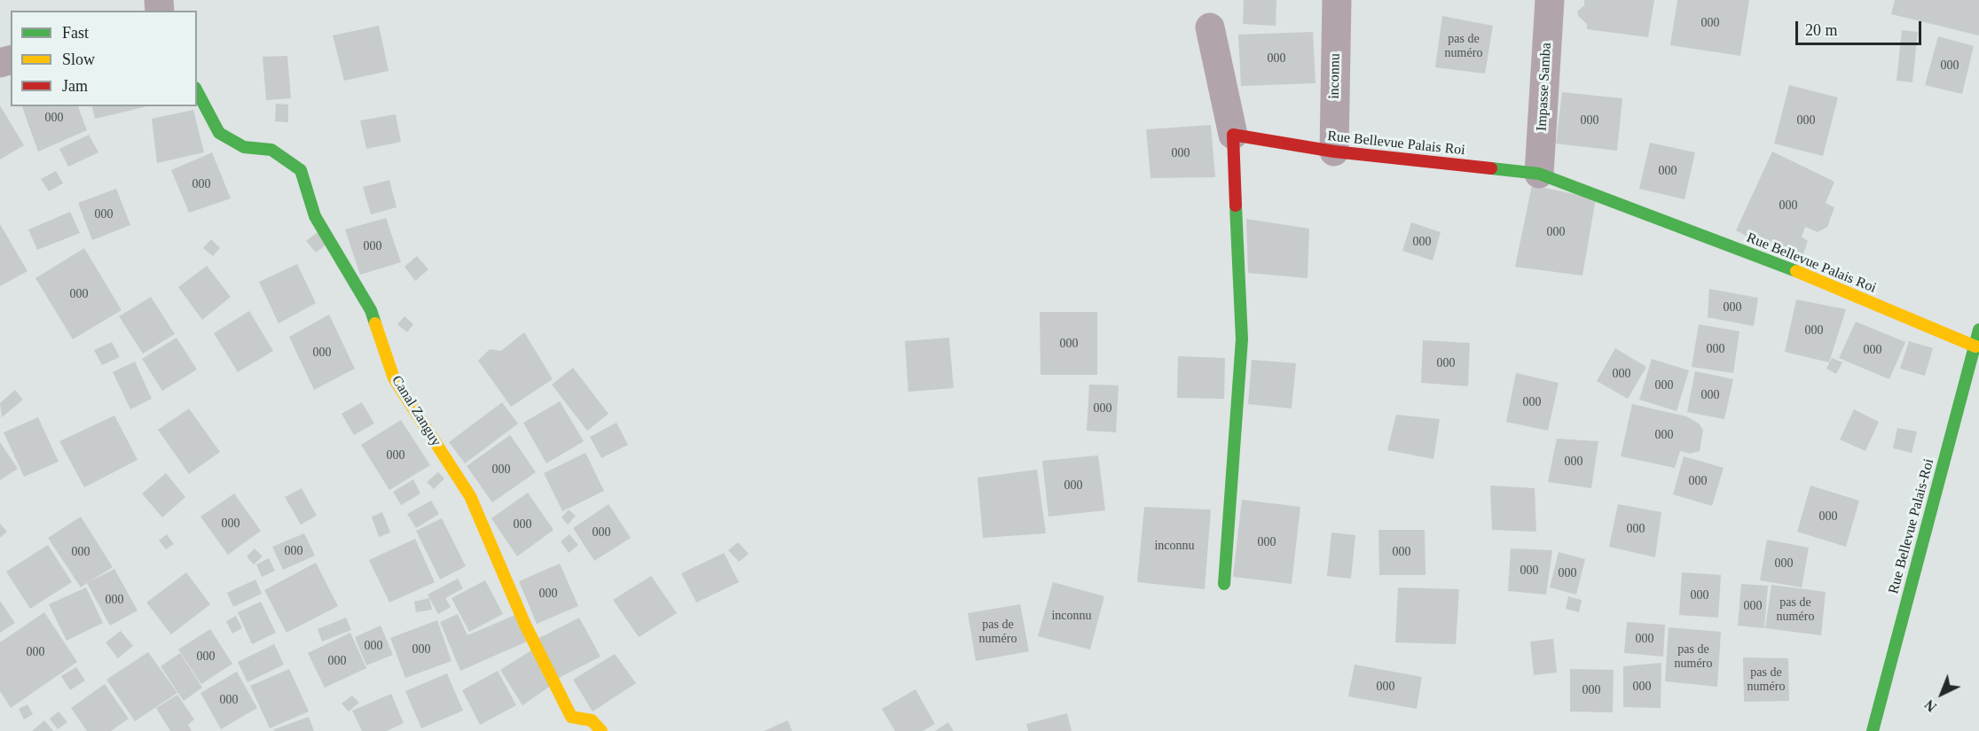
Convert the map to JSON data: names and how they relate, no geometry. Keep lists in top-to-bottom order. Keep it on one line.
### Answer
{"streets":{"street":["inconnu","Impasse Samba","Rue Bellevue Palais Roi","Canal Zanguy","Rue Bellevue Palais-Roi"]},"crossings":[["inconnu","Rue Bellevue Palais Roi"],["Impasse Samba","Rue Bellevue Palais Roi"],["Rue Bellevue Palais Roi","Rue Bellevue Palais-Roi"]],"house_numbers":["000","pas de numéro","000","000","000","000","000","000","000","000","000","000","000","000","000","000","000","000","000","000","000","000","000","000","000","000","000","000","000","000","000","000","000","000","000","000","000","000","000","000","inconnu","000","000","000","000","000","000","000","000","000","pas de numéro","000","inconnu","pas de numéro","000","000","000","pas de numéro","000","000","000","pas de numéro","000","000","000","000"],"legend":["Fast","Slow","Jam"],"scale_bar":"20 m","north":"bottom left"}
